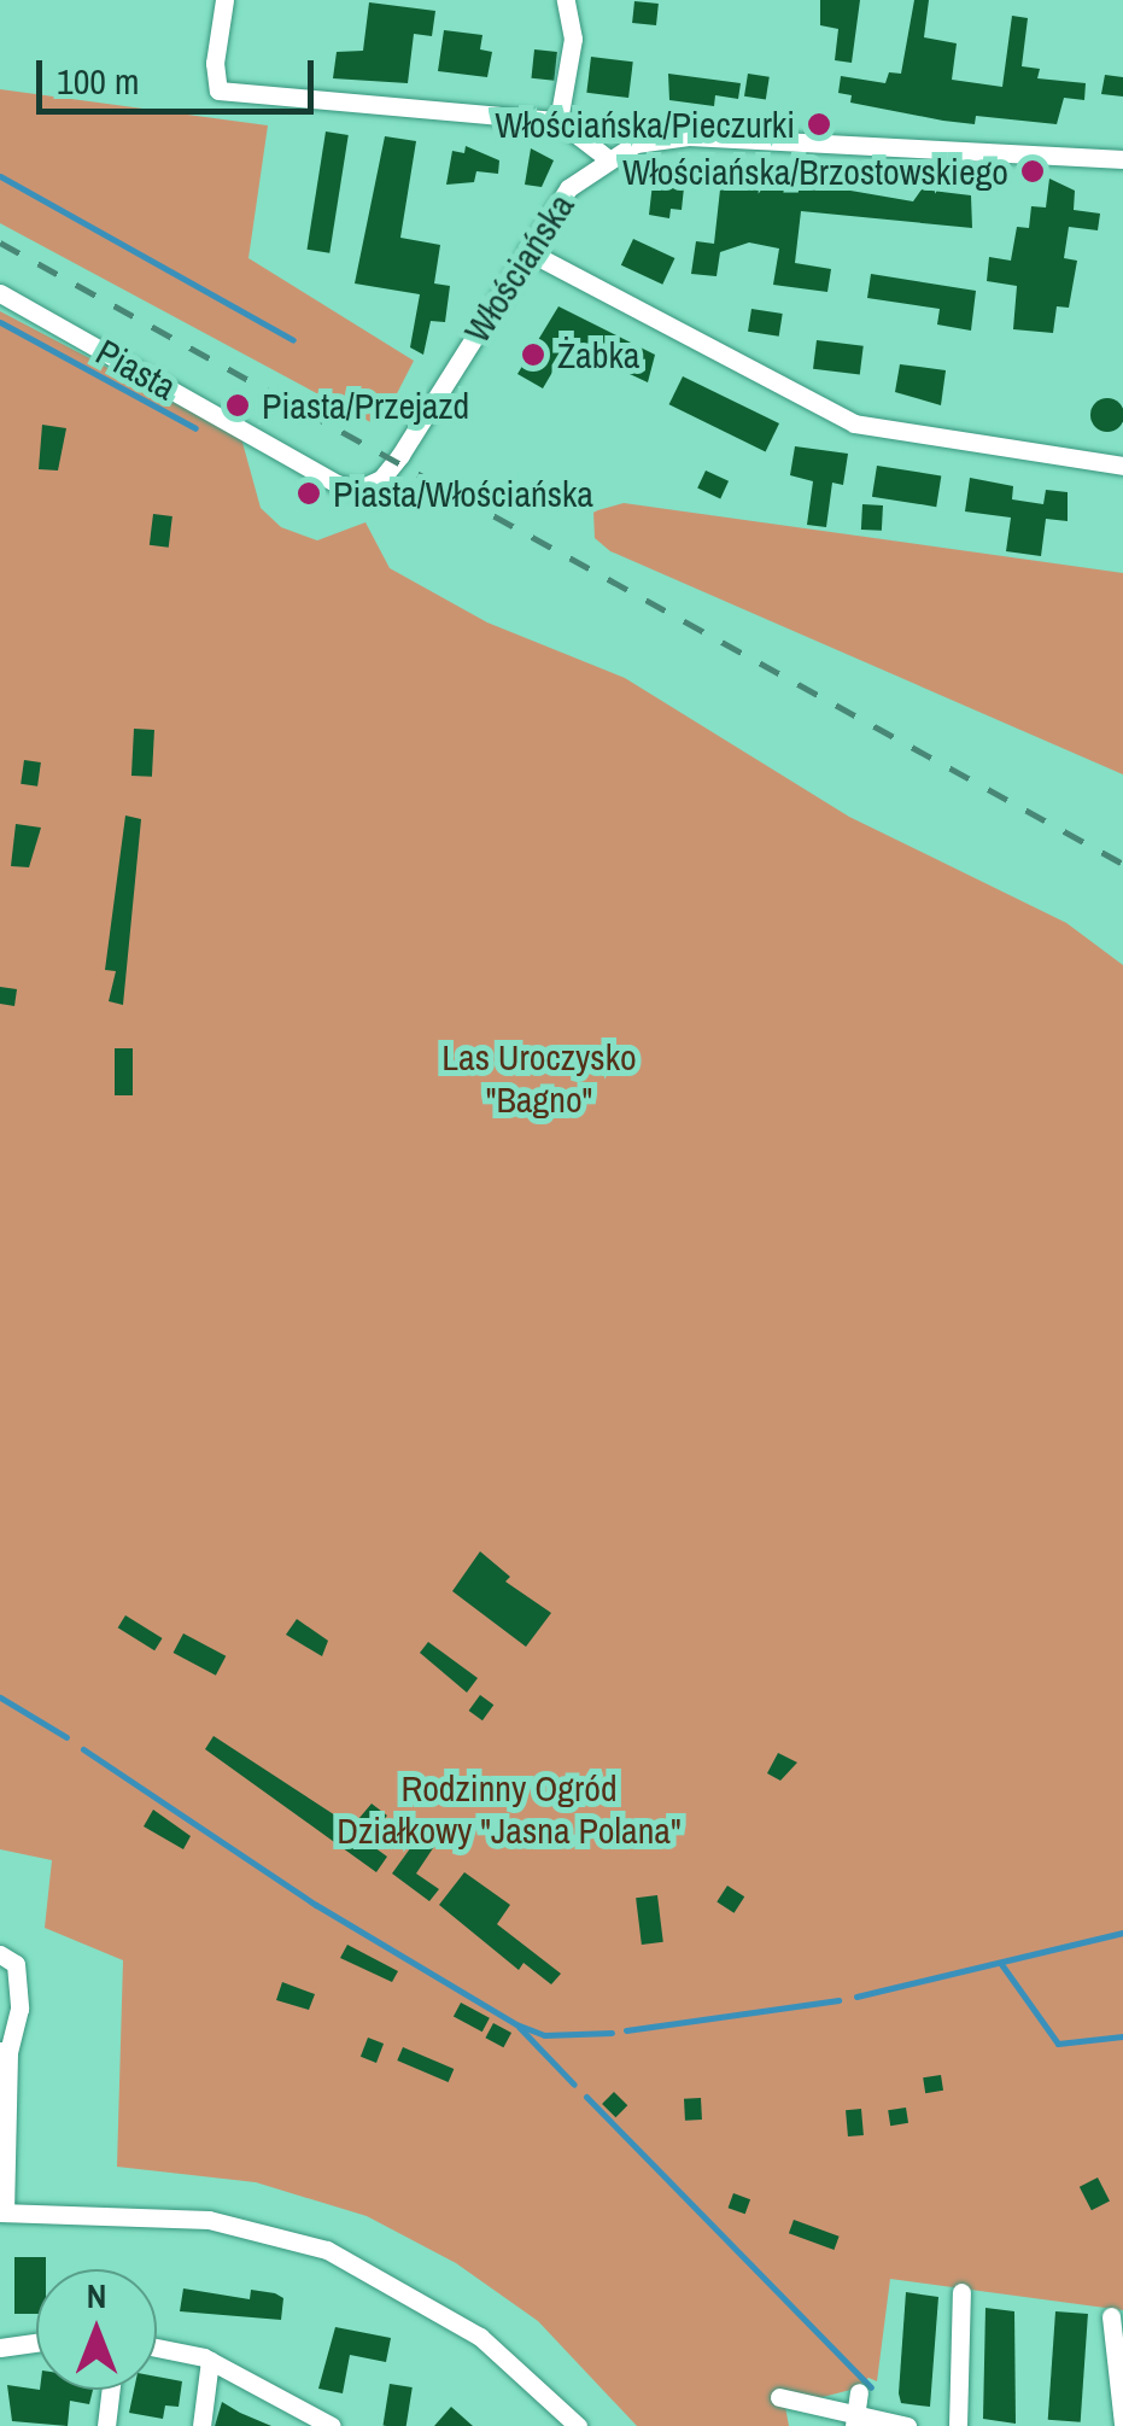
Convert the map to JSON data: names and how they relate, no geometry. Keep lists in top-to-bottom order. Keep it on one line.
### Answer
{"streets":{"street":["Włościańska","Piasta"]},"crossings":[["Włościańska","Piasta"]],"parks":["Las Uroczysko \"Bagno\"","Rodzinny Ogród Działkowy \"Jasna Polana\""],"places":["Włościańska/Pieczurki","Włościańska/Brzostowskiego","Żabka","Piasta/Przejazd","Piasta/Włościańska"],"scale_bar":"100 m","north":"top"}
